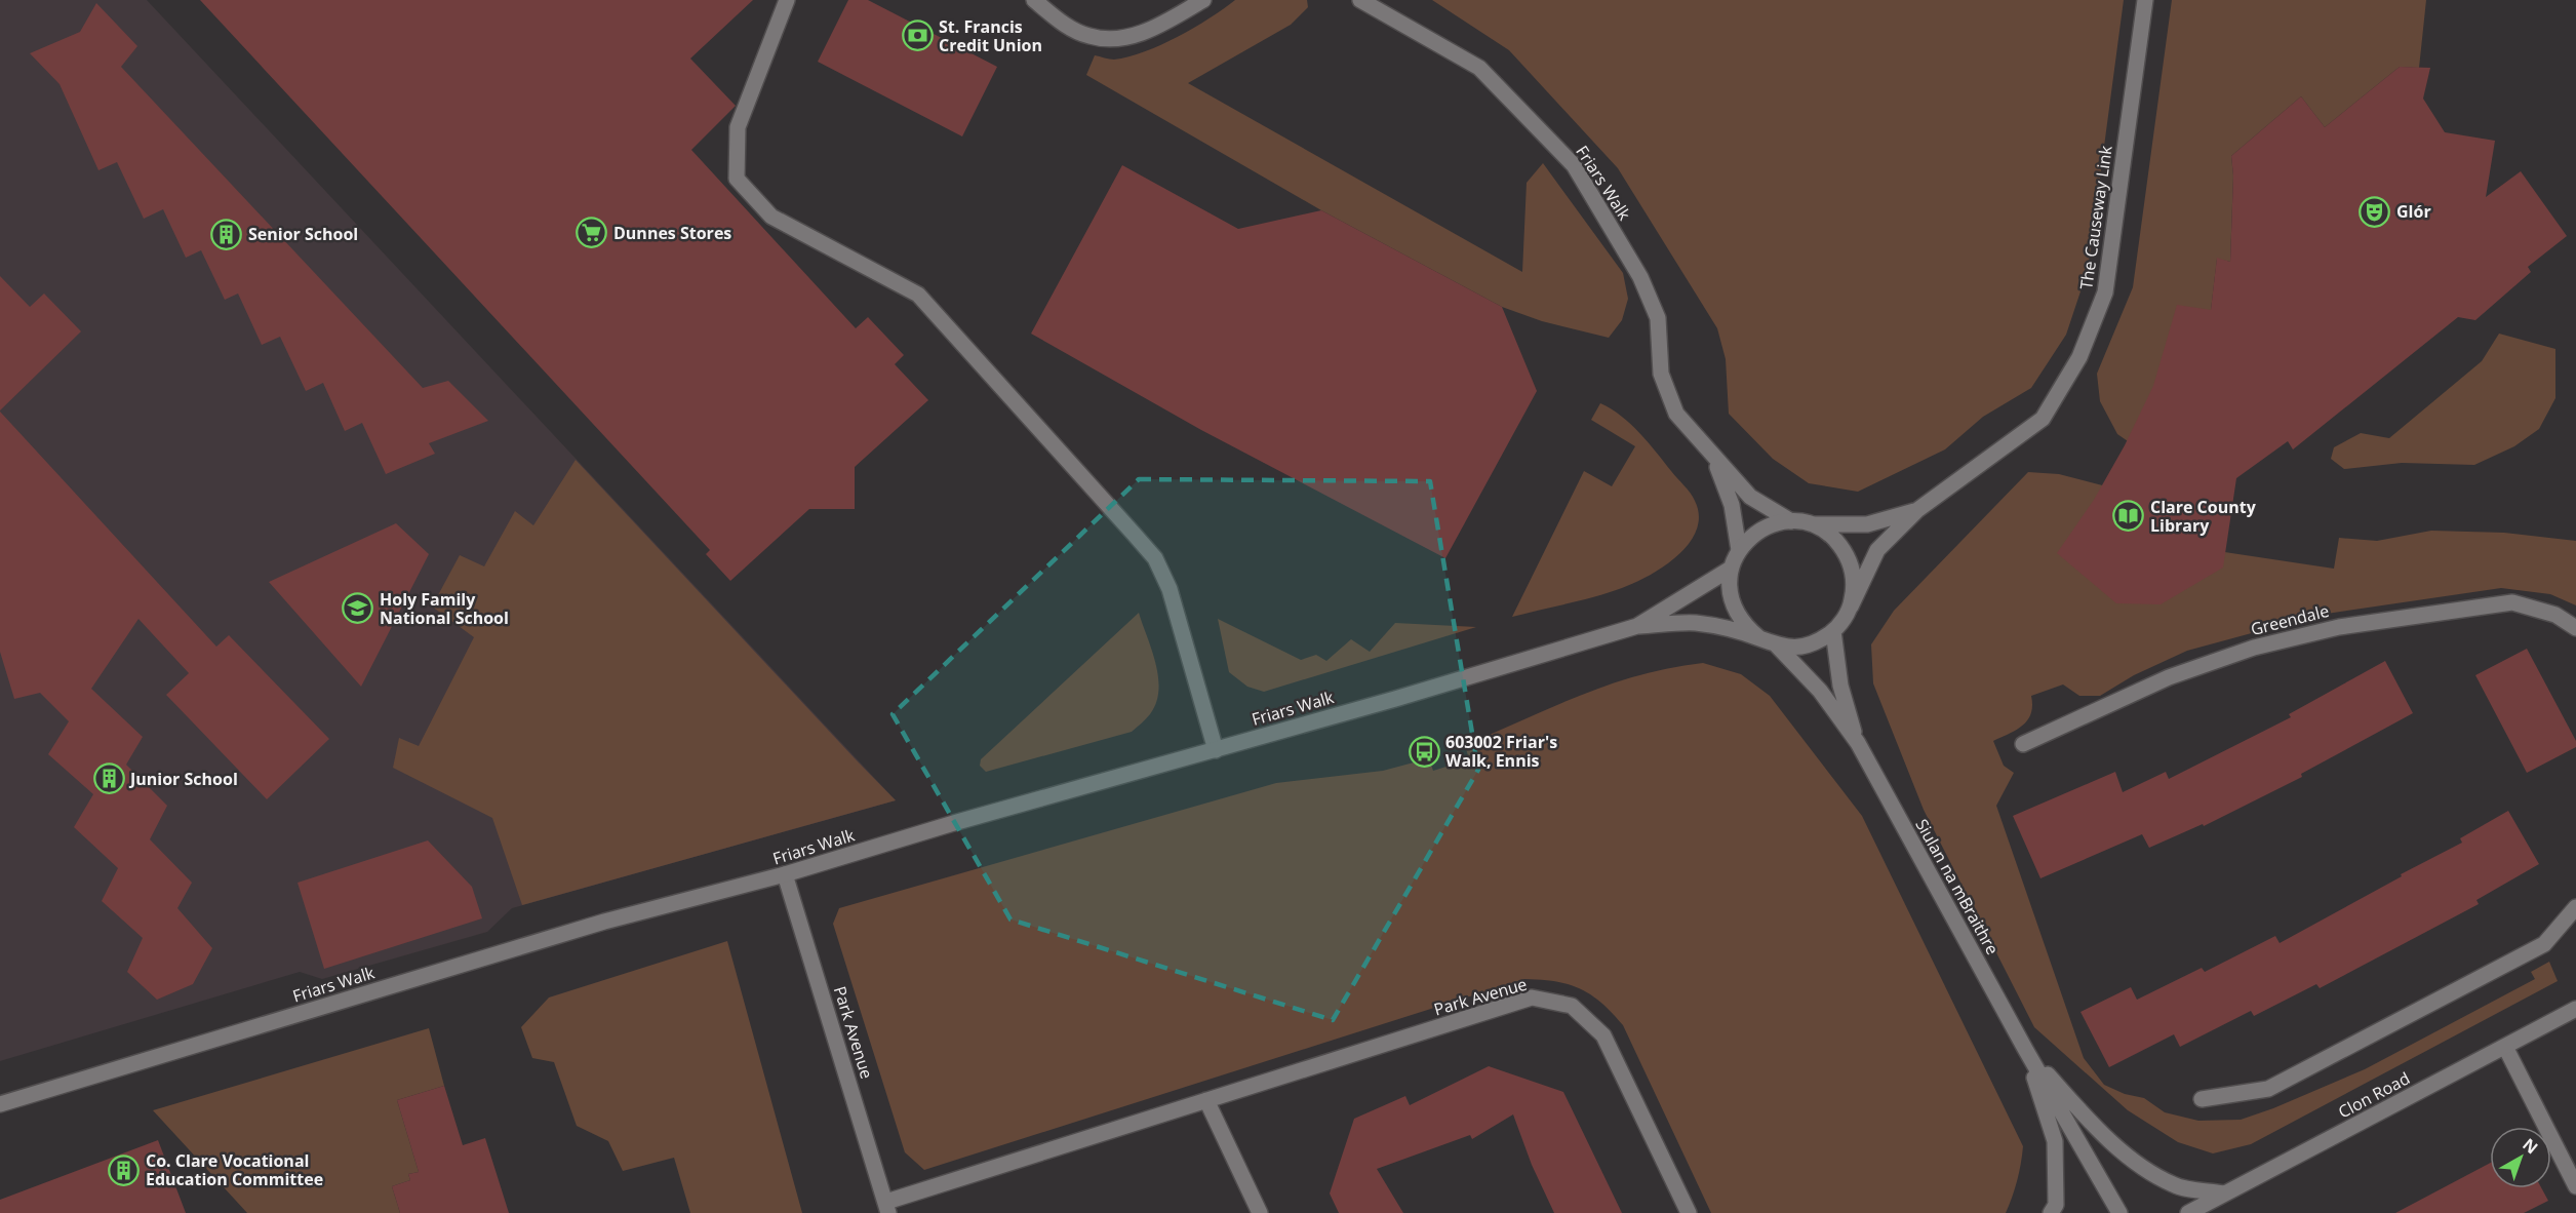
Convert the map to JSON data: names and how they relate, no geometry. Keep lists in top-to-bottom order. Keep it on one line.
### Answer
{"streets":{"street":["Friars Walk","The Causeway Link","Greendale","Siulan na mBraithre","Park Avenue","Clon Road"]},"crossings":[["Friars Walk","The Causeway Link"],["Friars Walk","Siulan na mBraithre"],["Friars Walk","Park Avenue"],["The Causeway Link","Siulan na mBraithre"],["Siulan na mBraithre","Clon Road"]],"places":{"bank":["St. Francis Credit Union"],"theatre":["Glór"],"supermarket":["Dunnes Stores"],"building":["Senior School","Junior School","Co. Clare Vocational Education Committee"],"library":["Clare County Library"],"school or university":["Holy Family National School"],"bus stop":["603002 Friar's Walk, Ennis"]},"north":"top right"}
